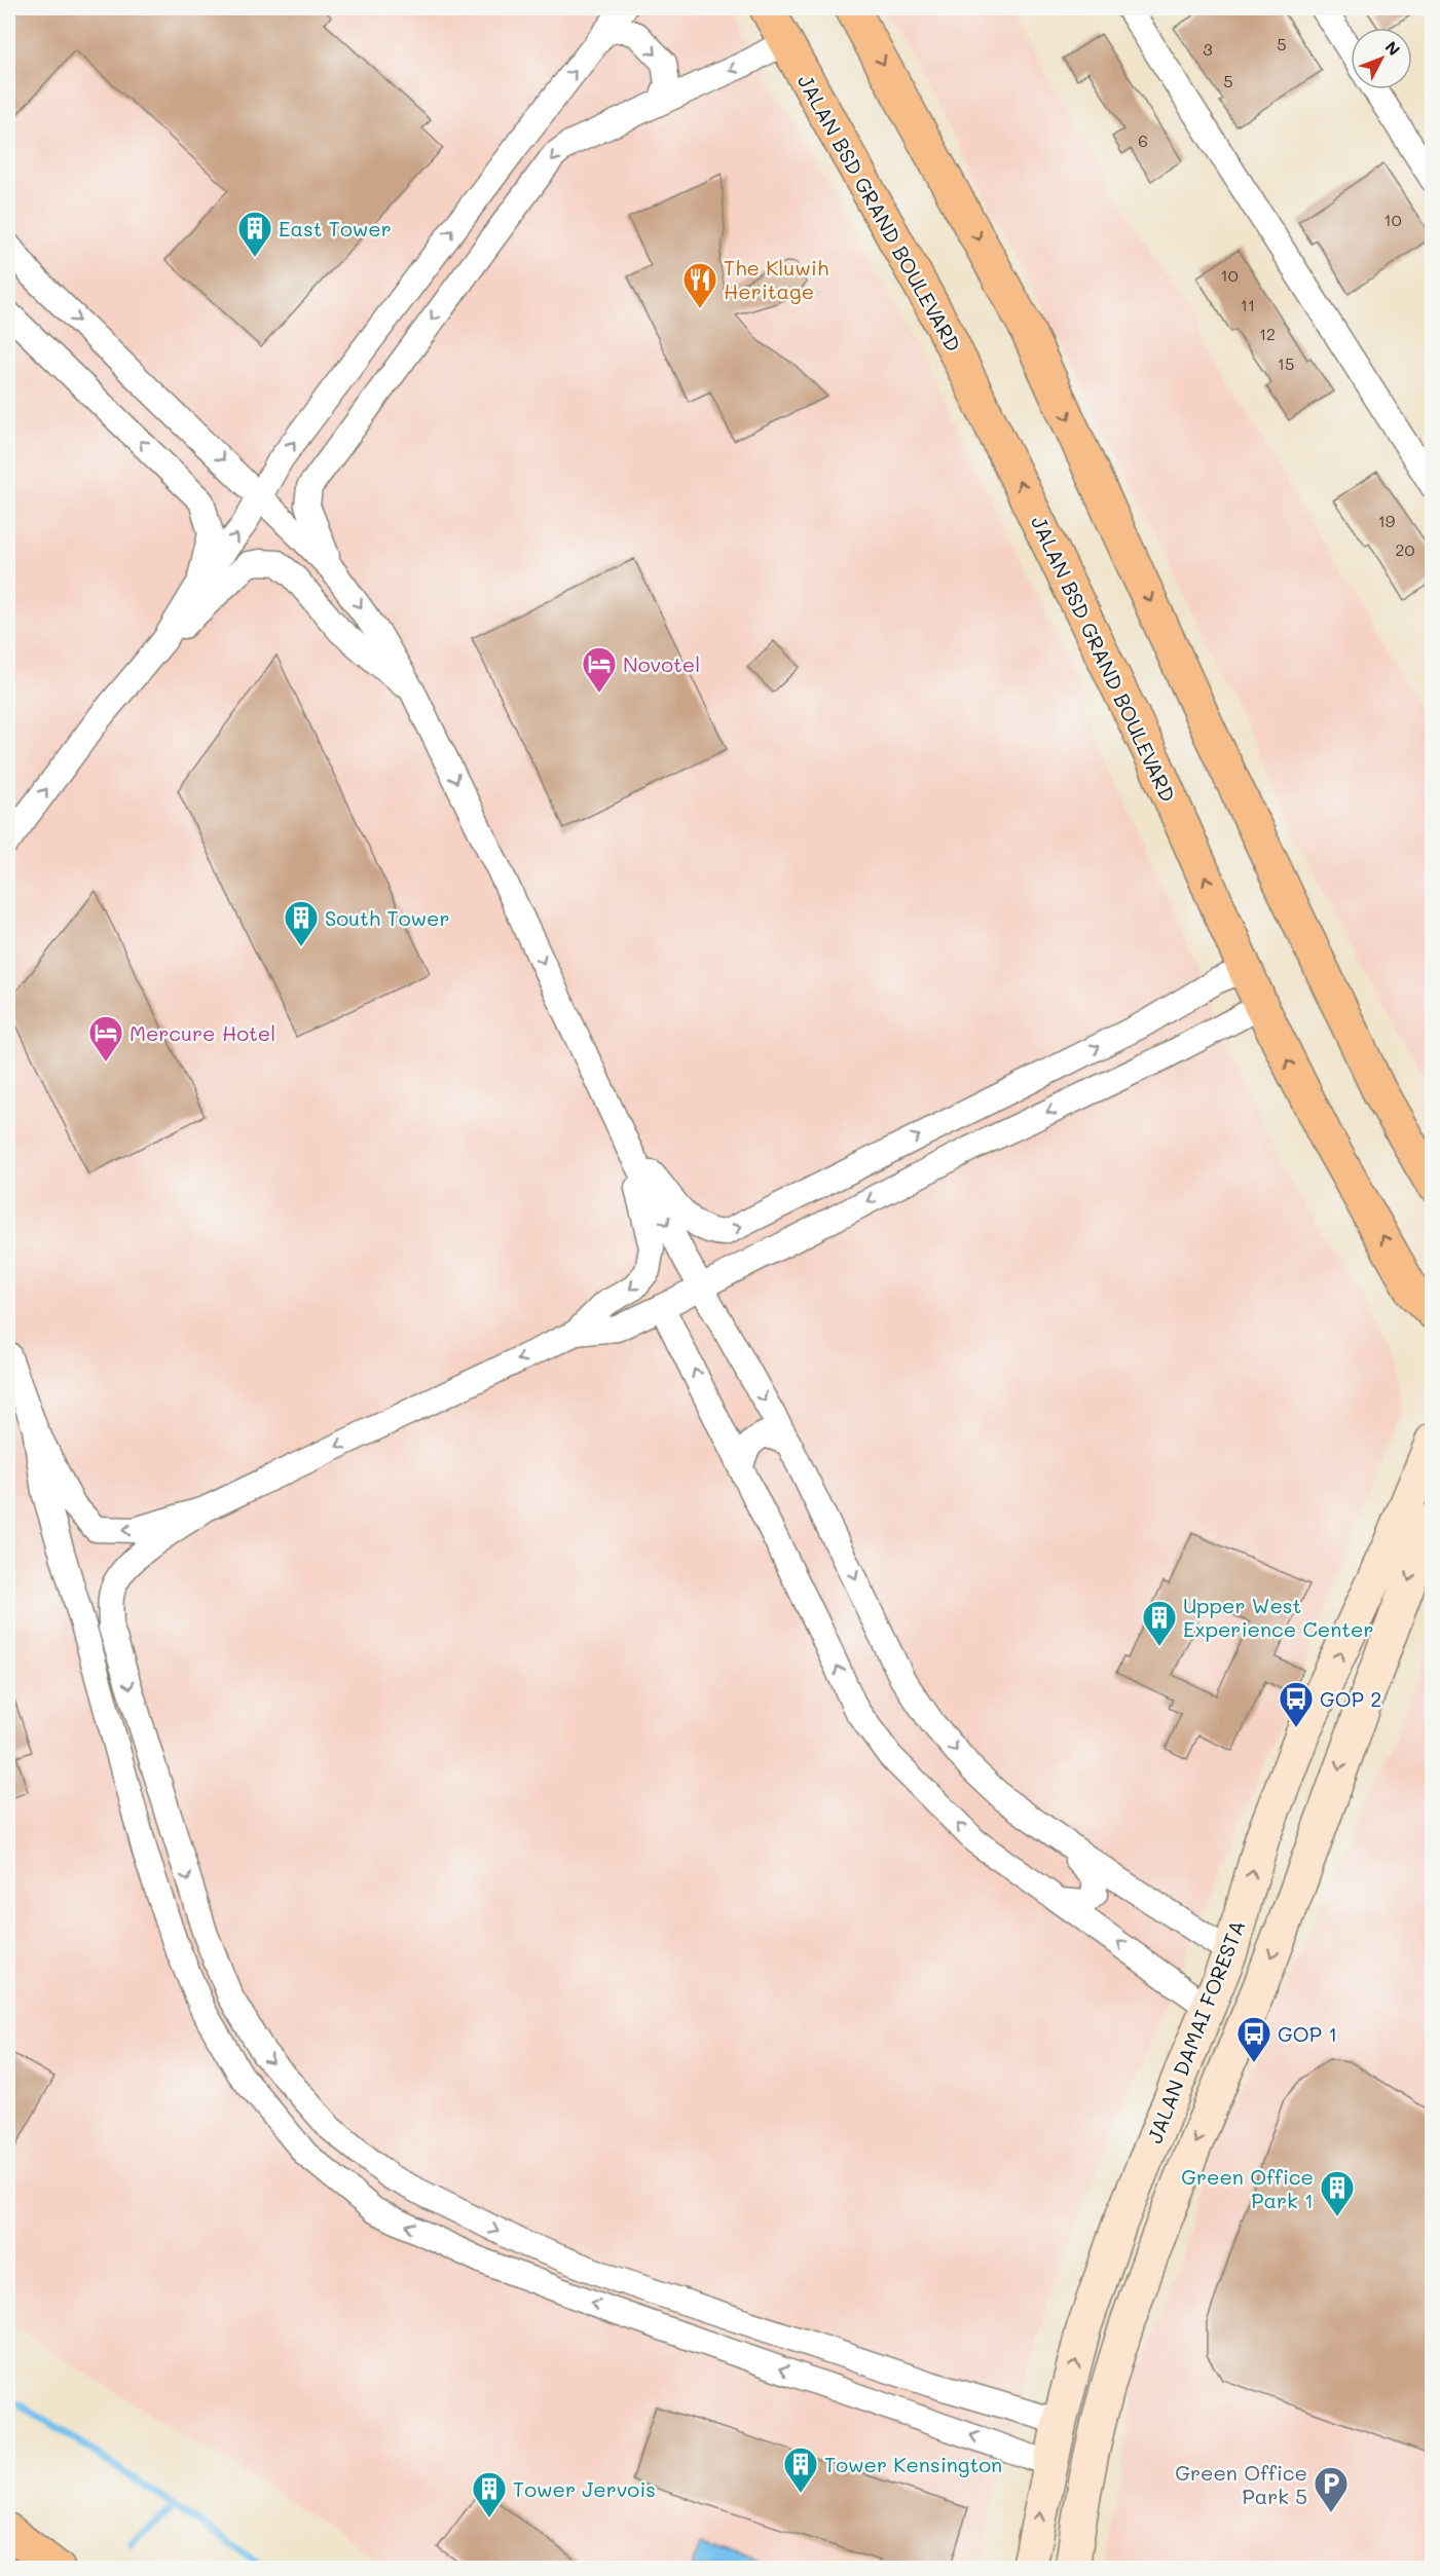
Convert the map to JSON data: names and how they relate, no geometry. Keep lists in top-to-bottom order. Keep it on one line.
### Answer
{"streets":{"main road":["JALAN BSD GRAND BOULEVARD","JALAN DAMAI FORESTA"]},"places":{"building":["East Tower","South Tower","Upper West Experience Center","Green Office Park 1","Tower Kensington","Tower Jervois"],"restaurant":["The Kluwih Heritage"],"hotel":["Novotel","Mercure Hotel"],"bus stop":["GOP 2","GOP 1"],"parking":["Green Office Park 5"]},"house_numbers":["5","3","5","6","10","10","11","12","15","19","20"],"north":"top right"}
